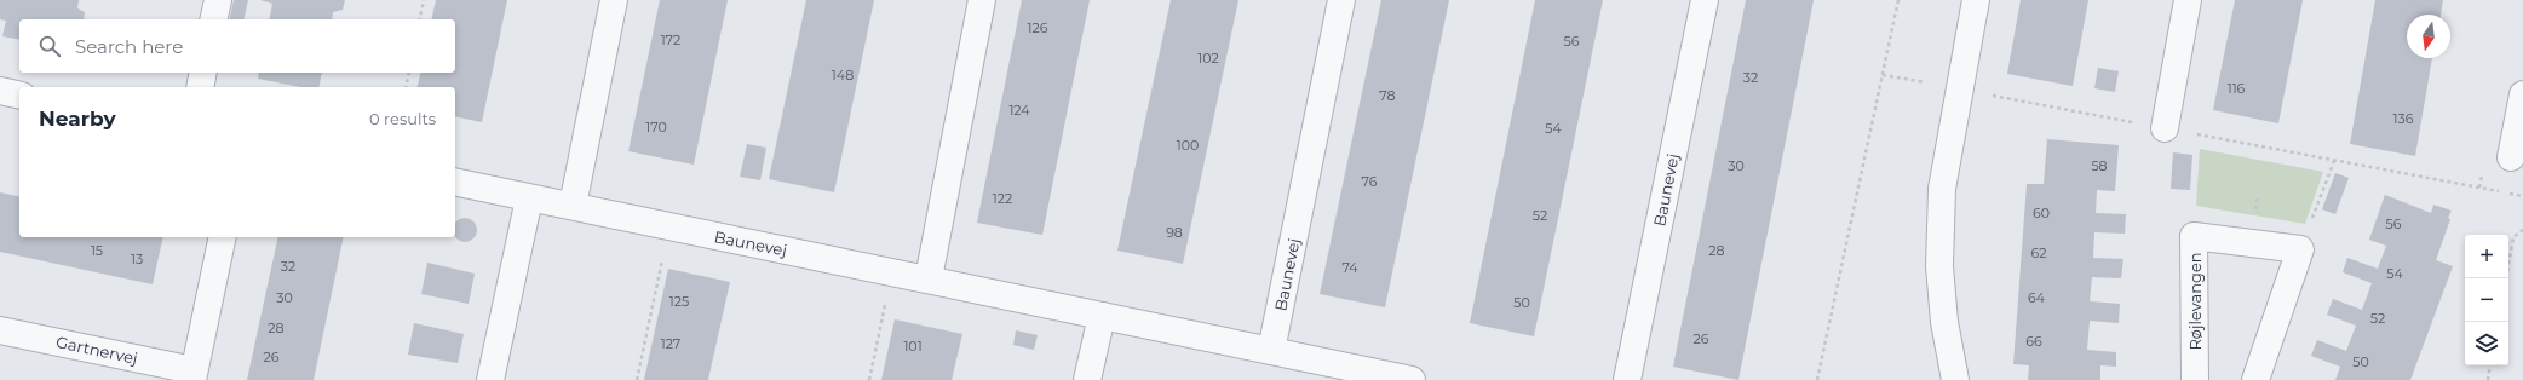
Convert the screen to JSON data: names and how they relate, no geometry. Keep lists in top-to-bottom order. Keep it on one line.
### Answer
{"streets":{"street":["Baunevej","Røjlevangen","Gartnervej"]},"house_numbers":["126","172","56","102","148","32","116","78","124","136","170","54","100","30","58","76","122","60","52","56","98","15","28","62","13","32","74","54","30","64","125","50","52","28","26","66","127","101","26","50"],"north":"bottom","page":{"search":"Search here","heading":["Nearby","0 results"],"map_buttons":["+","−"]}}
